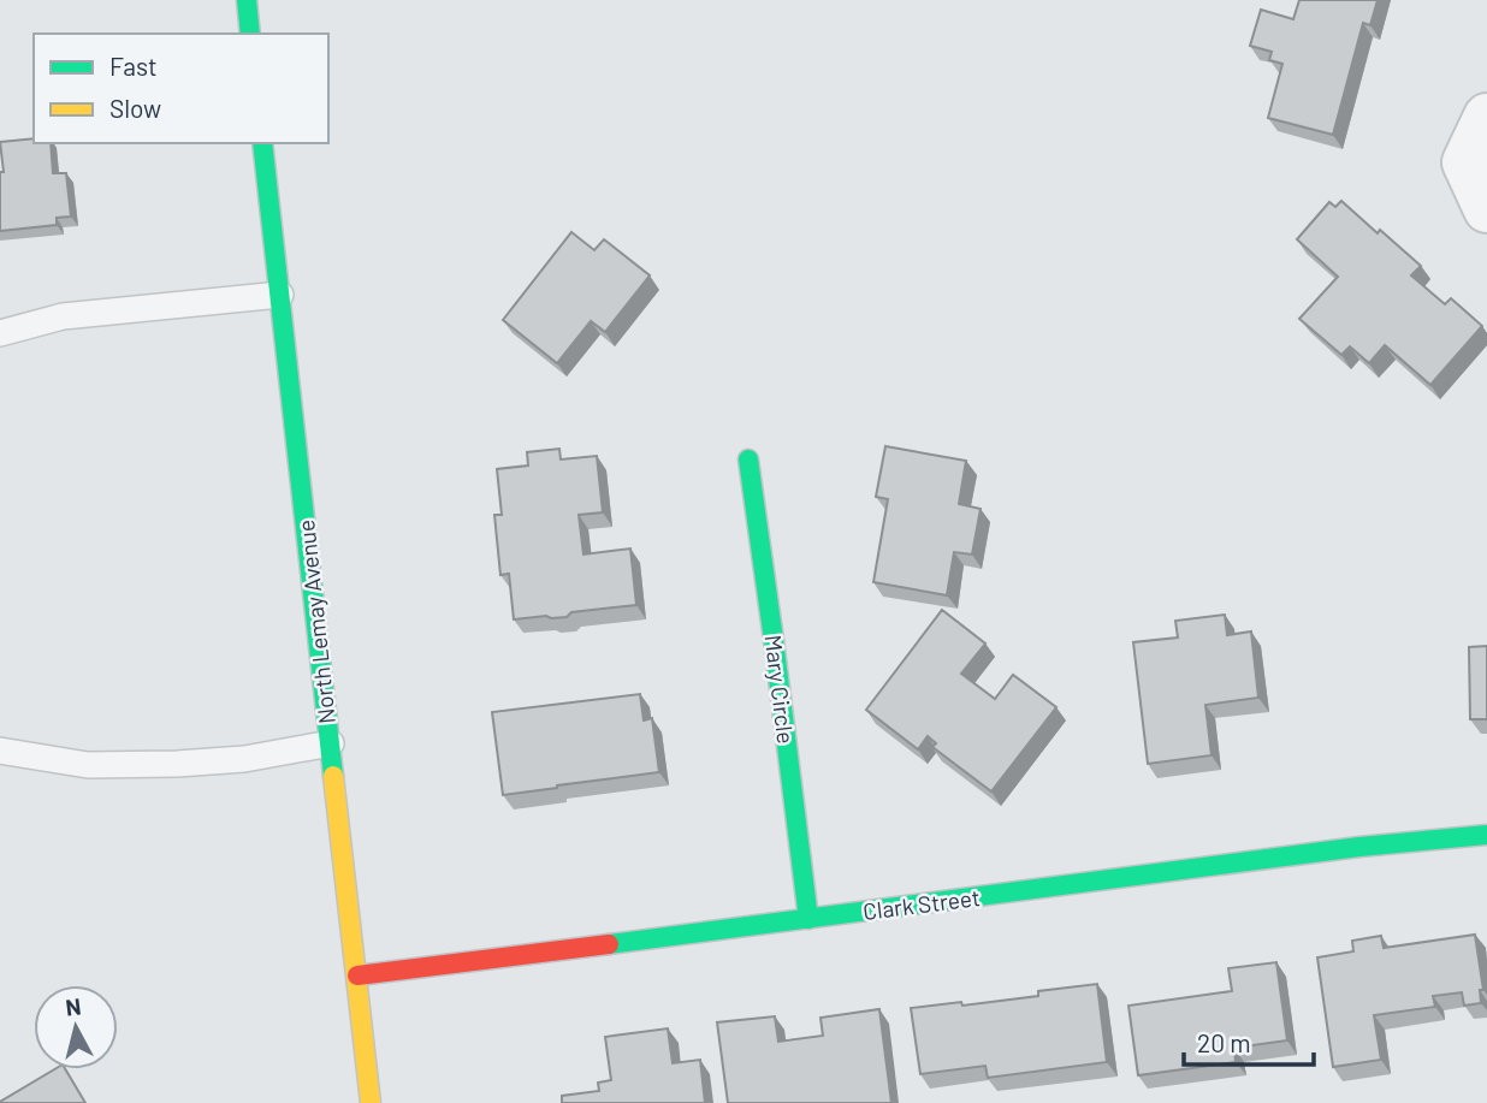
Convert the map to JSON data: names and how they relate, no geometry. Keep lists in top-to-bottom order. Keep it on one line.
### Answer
{"streets":{"street":["North Lemay Avenue","Mary Circle","Clark Street"]},"crossings":[["North Lemay Avenue","Clark Street"],["Mary Circle","Clark Street"]],"legend":["Fast","Slow"],"scale_bar":"20 m","north":"top"}
